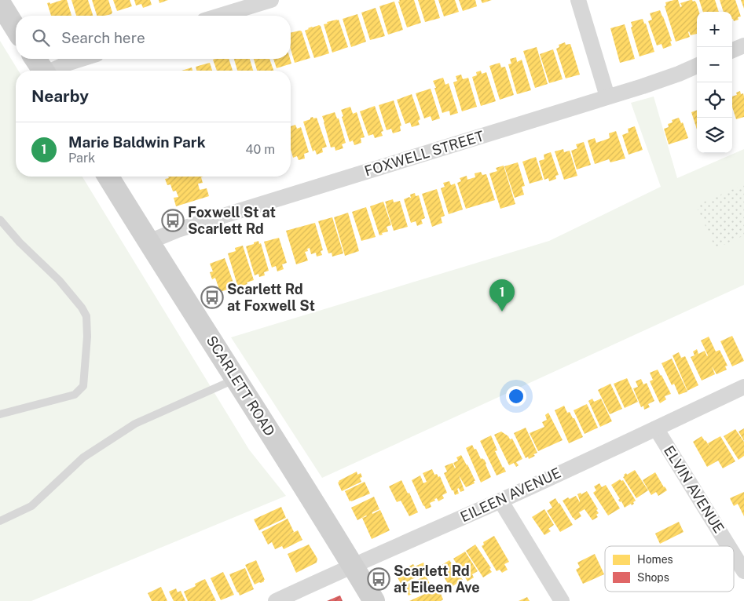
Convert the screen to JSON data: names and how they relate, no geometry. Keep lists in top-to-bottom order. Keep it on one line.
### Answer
{"streets":{"main road":["SCARLETT ROAD"],"street":["FOXWELL STREET","ELVIN AVENUE","EILEEN AVENUE"]},"crossings":[["FOXWELL STREET","SCARLETT ROAD"],["SCARLETT ROAD","EILEEN AVENUE"],["ELVIN AVENUE","EILEEN AVENUE"]],"places":{"bus stop":["Foxwell St at Scarlett Rd","Scarlett Rd at Foxwell St","Scarlett Rd at Eileen Ave"]},"legend":["Homes","Shops"],"page":{"map_buttons":["+","−"],"search":"Search here","heading":"Nearby","list":[{"mark":"1","name":"Marie Baldwin Park","note":"Park","value":"40 m"}],"pins":"1"}}
